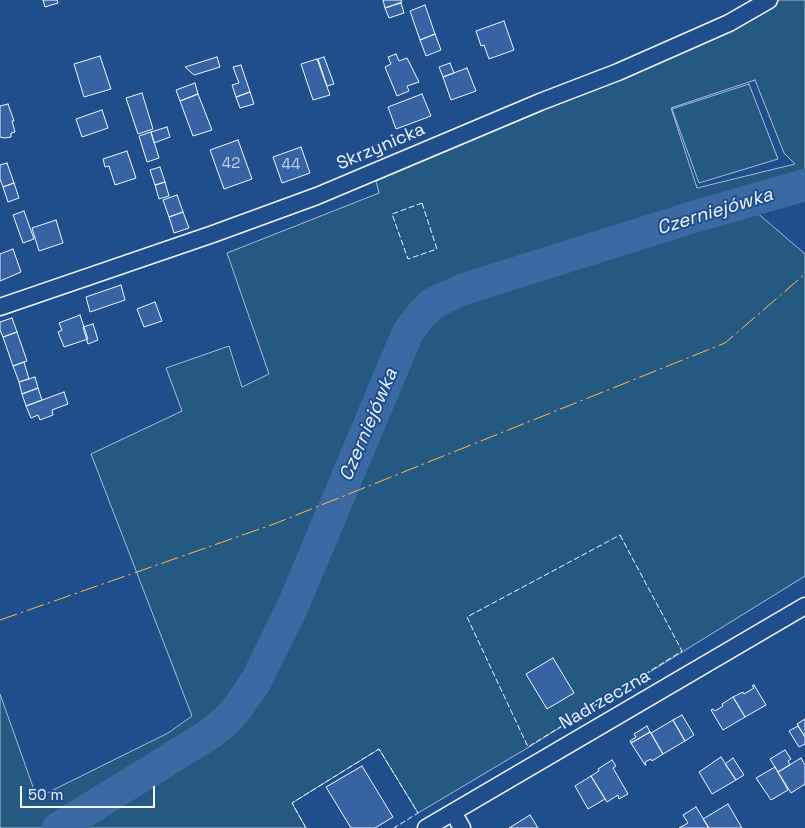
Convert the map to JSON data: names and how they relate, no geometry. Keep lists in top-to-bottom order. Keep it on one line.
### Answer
{"streets":{"street":["Skrzynicka","Nadrzeczna"]},"water":["Czerniejówka"],"house_numbers":["42","44"],"scale_bar":"50 m"}
